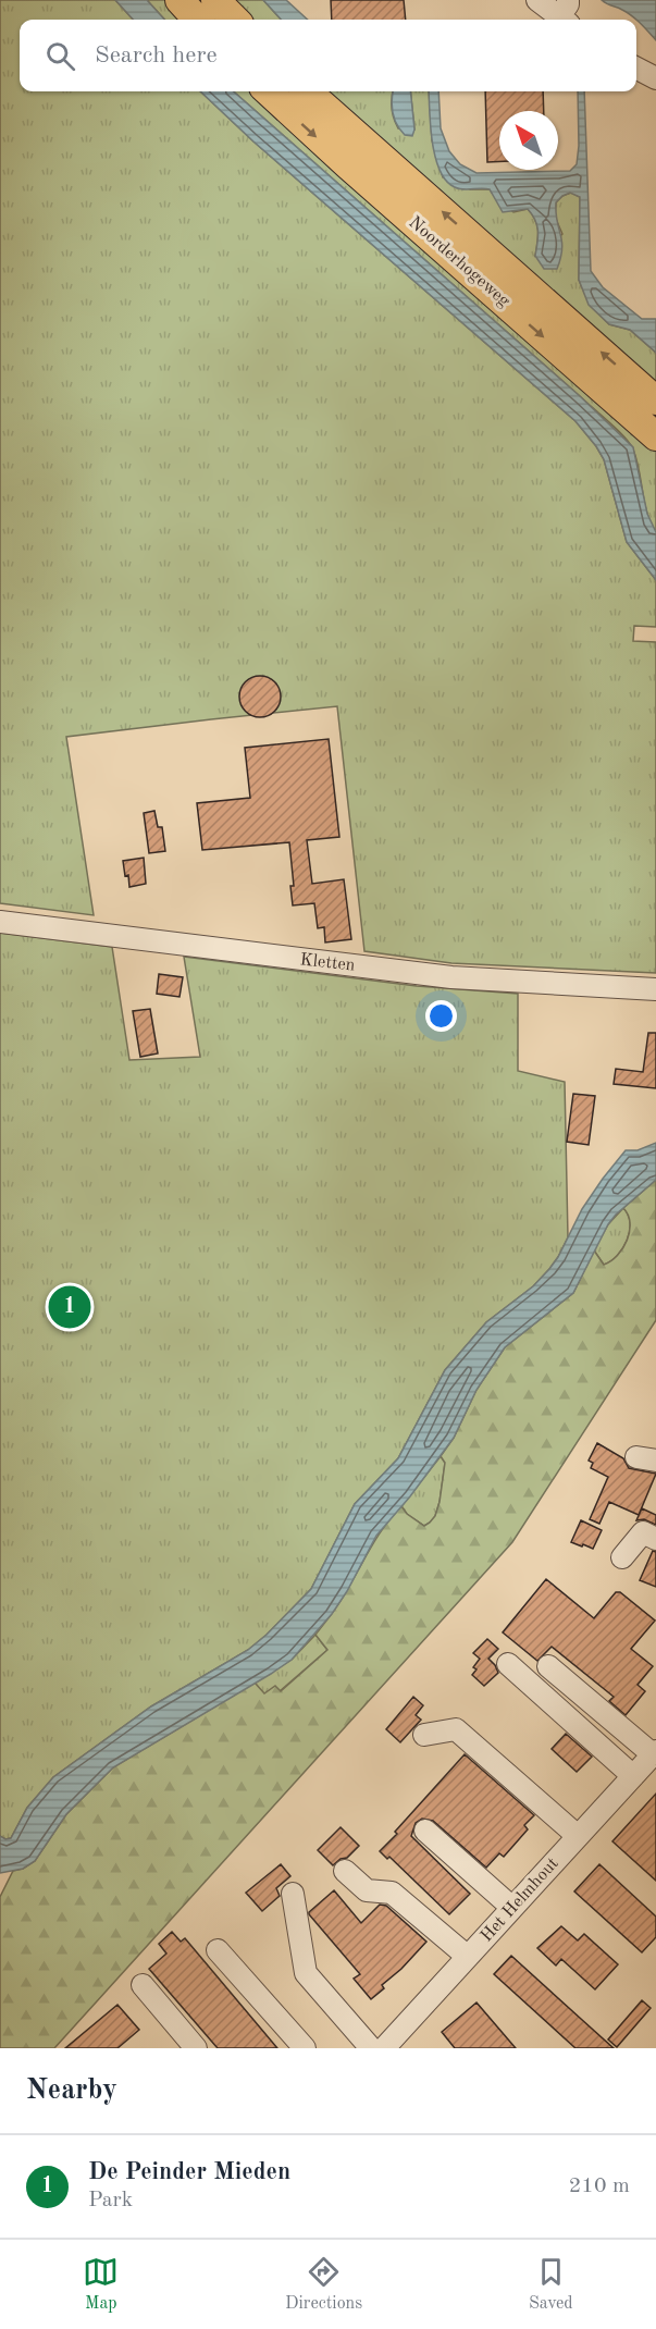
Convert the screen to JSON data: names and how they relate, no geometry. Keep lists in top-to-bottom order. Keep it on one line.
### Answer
{"streets":{"main road":["Noorderhogeweg"],"street":["Kletten","Het Helmhout"]},"north":"top left","page":{"search":"Search here","pins":"1","heading":"Nearby","list":[{"mark":"1","name":"De Peinder Mieden","note":"Park","value":"210 m"}],"nav":["Map","Directions","Saved"]}}
